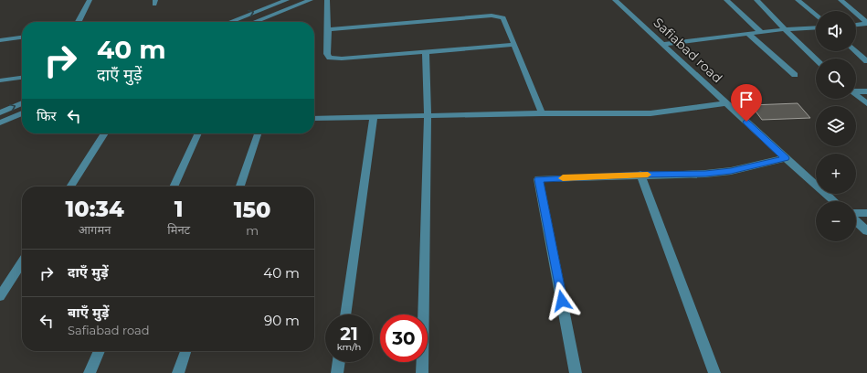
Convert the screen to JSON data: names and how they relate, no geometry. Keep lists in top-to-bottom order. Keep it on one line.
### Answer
{"streets":{"street":["Safiabad road"]},"page":{"map_buttons":["+","−"],"turn":["40 m","दाएँ मुड़ें"],"then":"फिर","eta":["10:34","आगमन","1","मिनट","150","m"],"list":[{"name":"दाएँ मुड़ें","value":"40 m"},{"name":"बाएँ मुड़ें","note":"Safiabad road","value":"90 m"}],"speed":"21 km/h","limit":"30"}}
